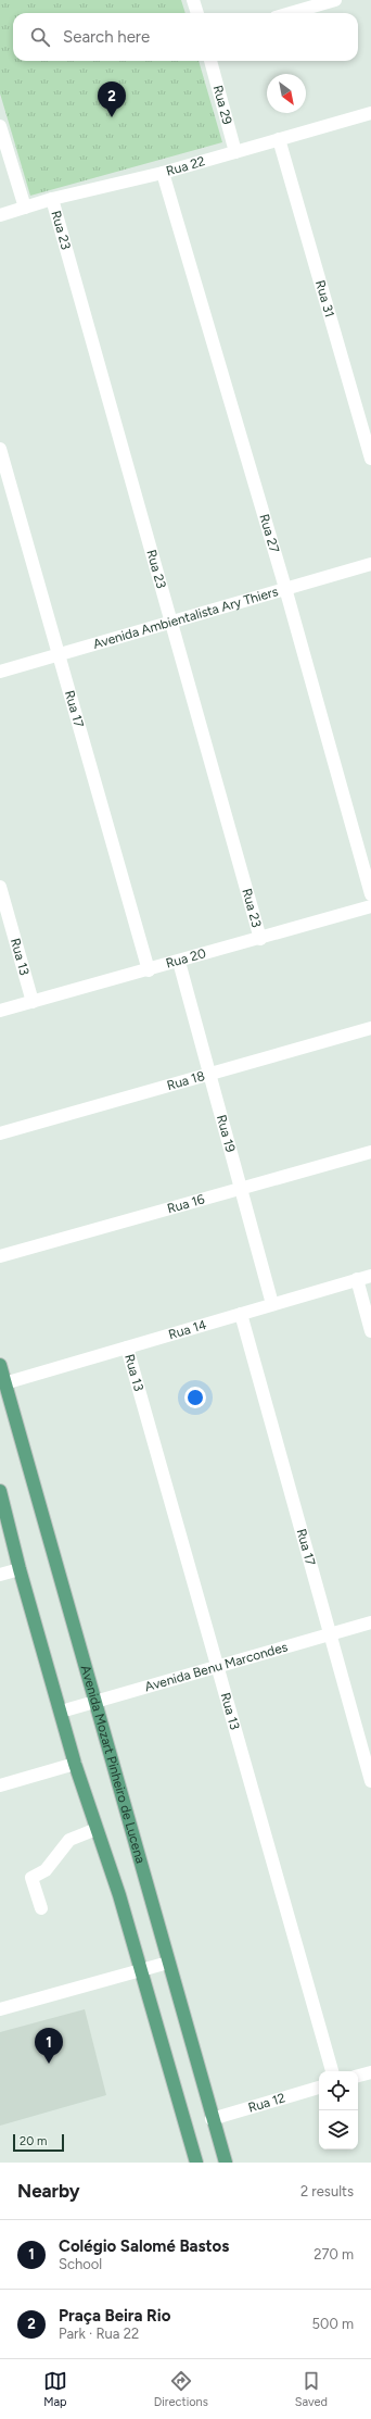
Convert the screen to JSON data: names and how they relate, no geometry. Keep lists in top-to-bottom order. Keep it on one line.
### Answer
{"streets":{"main road":["Avenida Mozart Pinheiro de Lucena"],"street":["Rua 29","Rua 22","Rua 23","Rua 31","Rua 27","Avenida Ambientalista Ary Thiers","Rua 17","Rua 13","Rua 20","Rua 18","Rua 19","Rua 16","Rua 14","Avenida Benu Marcondes","Rua 12"]},"crossings":[["Rua 29","Rua 22"],["Rua 22","Rua 23"],["Rua 22","Rua 31"],["Rua 22","Rua 27"],["Rua 23","Avenida Ambientalista Ary Thiers"],["Rua 23","Rua 20"],["Rua 27","Avenida Ambientalista Ary Thiers"],["Avenida Ambientalista Ary Thiers","Rua 17"],["Rua 17","Rua 20"],["Rua 17","Rua 14"],["Rua 17","Avenida Benu Marcondes"],["Rua 13","Rua 20"],["Rua 13","Rua 14"],["Rua 13","Avenida Benu Marcondes"],["Rua 20","Rua 19"],["Rua 18","Rua 19"],["Rua 19","Rua 16"],["Rua 19","Rua 14"],["Rua 14","Avenida Mozart Pinheiro de Lucena"],["Avenida Benu Marcondes","Avenida Mozart Pinheiro de Lucena"],["Avenida Mozart Pinheiro de Lucena","Rua 12"]],"scale_bar":"20 m","north":"bottom right","page":{"search":"Search here","pins":["2","1"],"scale":"20 m","heading":["Nearby","2 results"],"list":[{"mark":"1","name":"Colégio Salomé Bastos","note":"School","value":"270 m"},{"mark":"2","name":"Praça Beira Rio","note":"Park · Rua 22","value":"500 m"}],"nav":["Map","Directions","Saved"]}}
